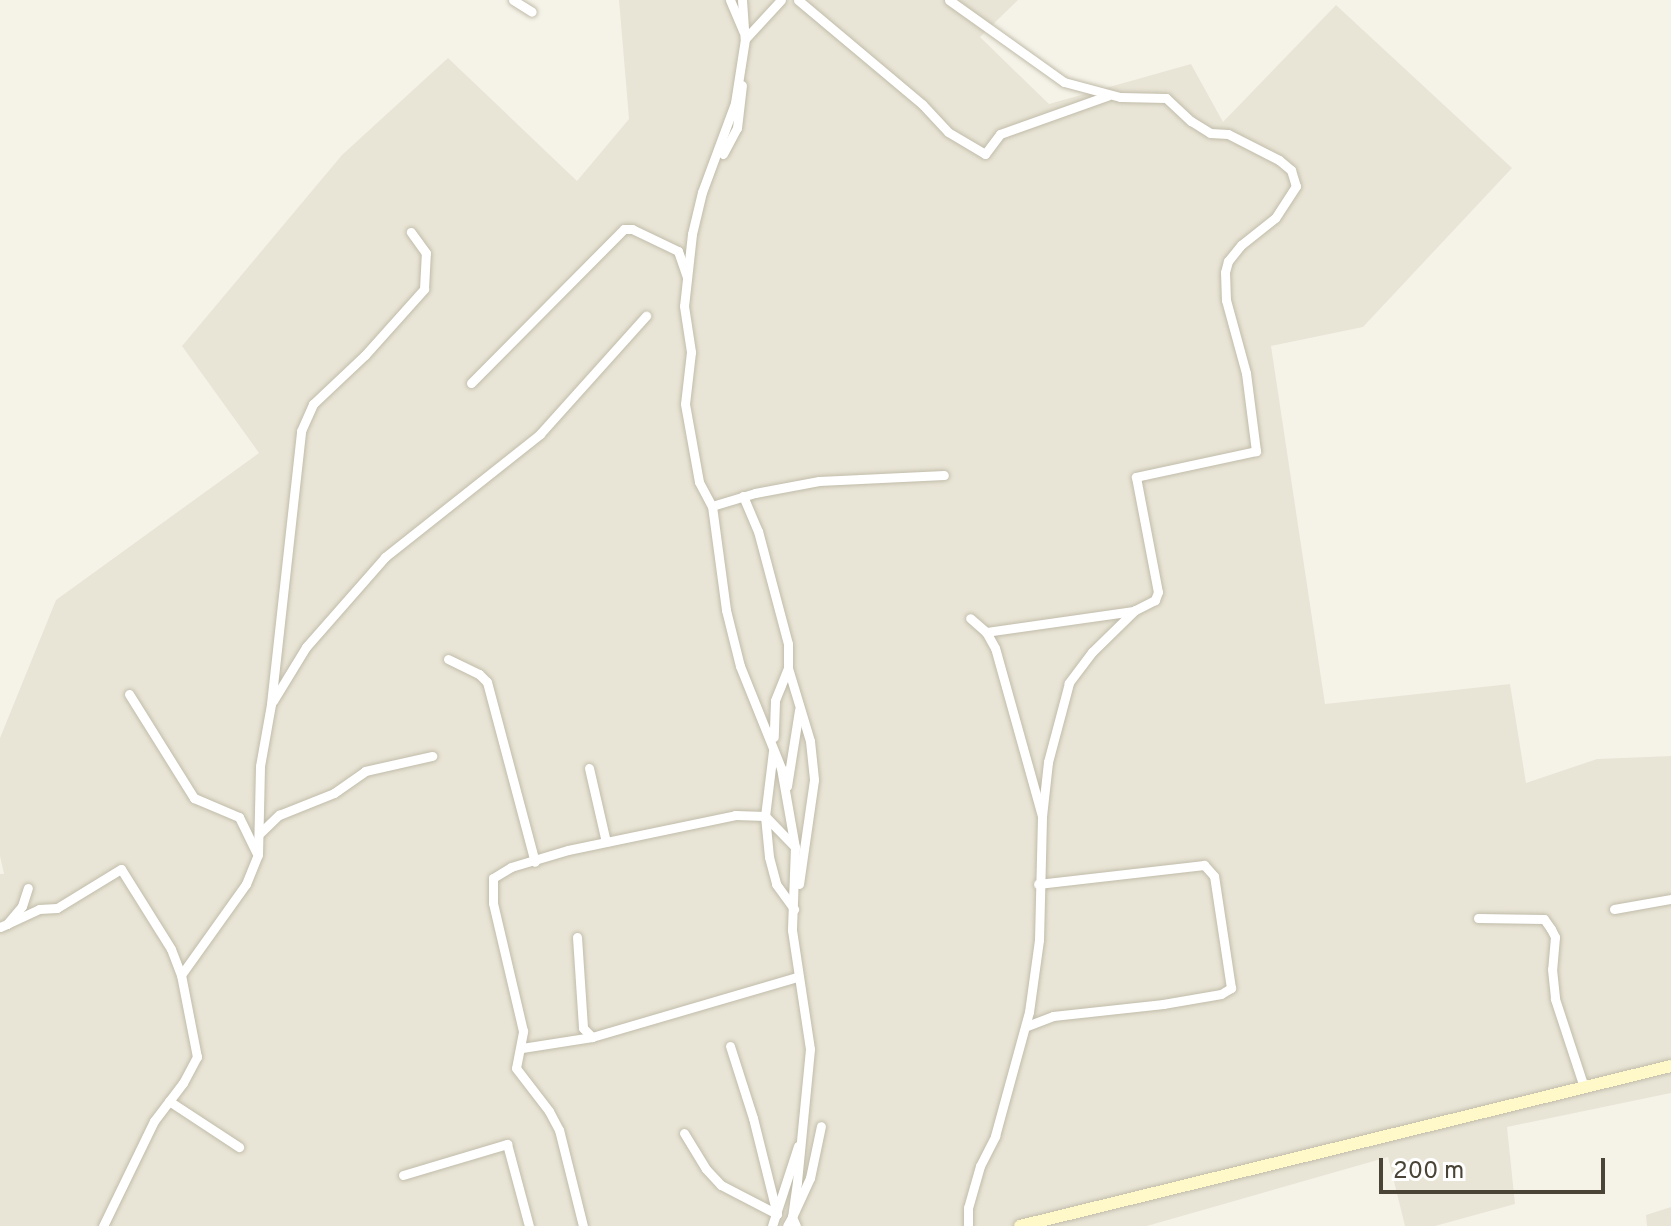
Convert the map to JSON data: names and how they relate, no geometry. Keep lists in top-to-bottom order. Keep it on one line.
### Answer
{"scale_bar":"200 m"}
